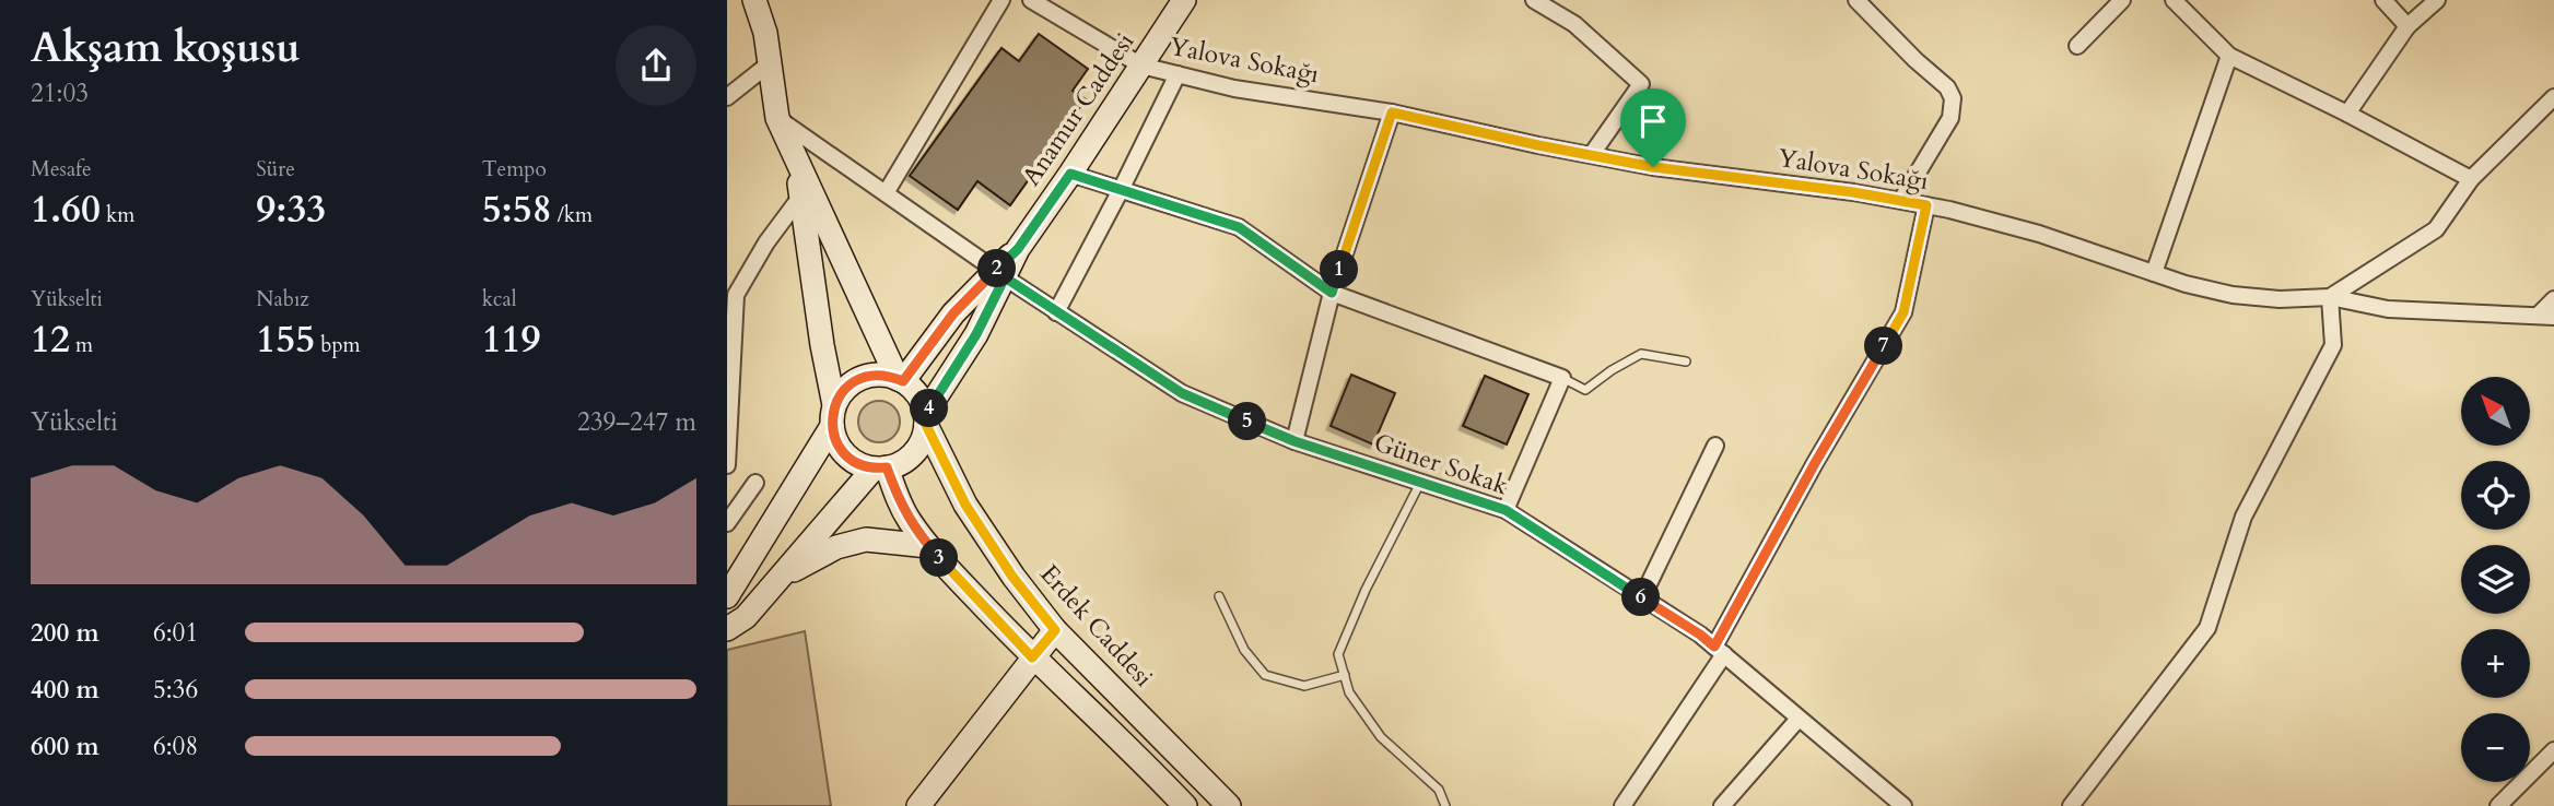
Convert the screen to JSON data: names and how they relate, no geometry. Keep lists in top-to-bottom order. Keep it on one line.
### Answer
{"streets":{"street":["Yalova Sokağı","Anamur Caddesi","Güner Sokak","Erdek Caddesi"]},"crossings":[["Yalova Sokağı","Anamur Caddesi"],["Anamur Caddesi","Güner Sokak"],["Anamur Caddesi","Erdek Caddesi"]],"north":"top left","page":{"heading":["Akşam koşusu","21:03"],"stats":[["Mesafe","1.60 km"],["Süre","9:33"],["Tempo","5:58 /km"],["Yükselti","12 m"],["Nabız","155 bpm"],["kcal","119"]],"pins":["2","1","7","4","5","3","6"],"map_buttons":["+","−"],"chart":["Yükselti","239–247 m"],"list":[{"name":"200 m","note":"6:01"},{"name":"400 m","note":"5:36"},{"name":"600 m","note":"6:08"}]}}
